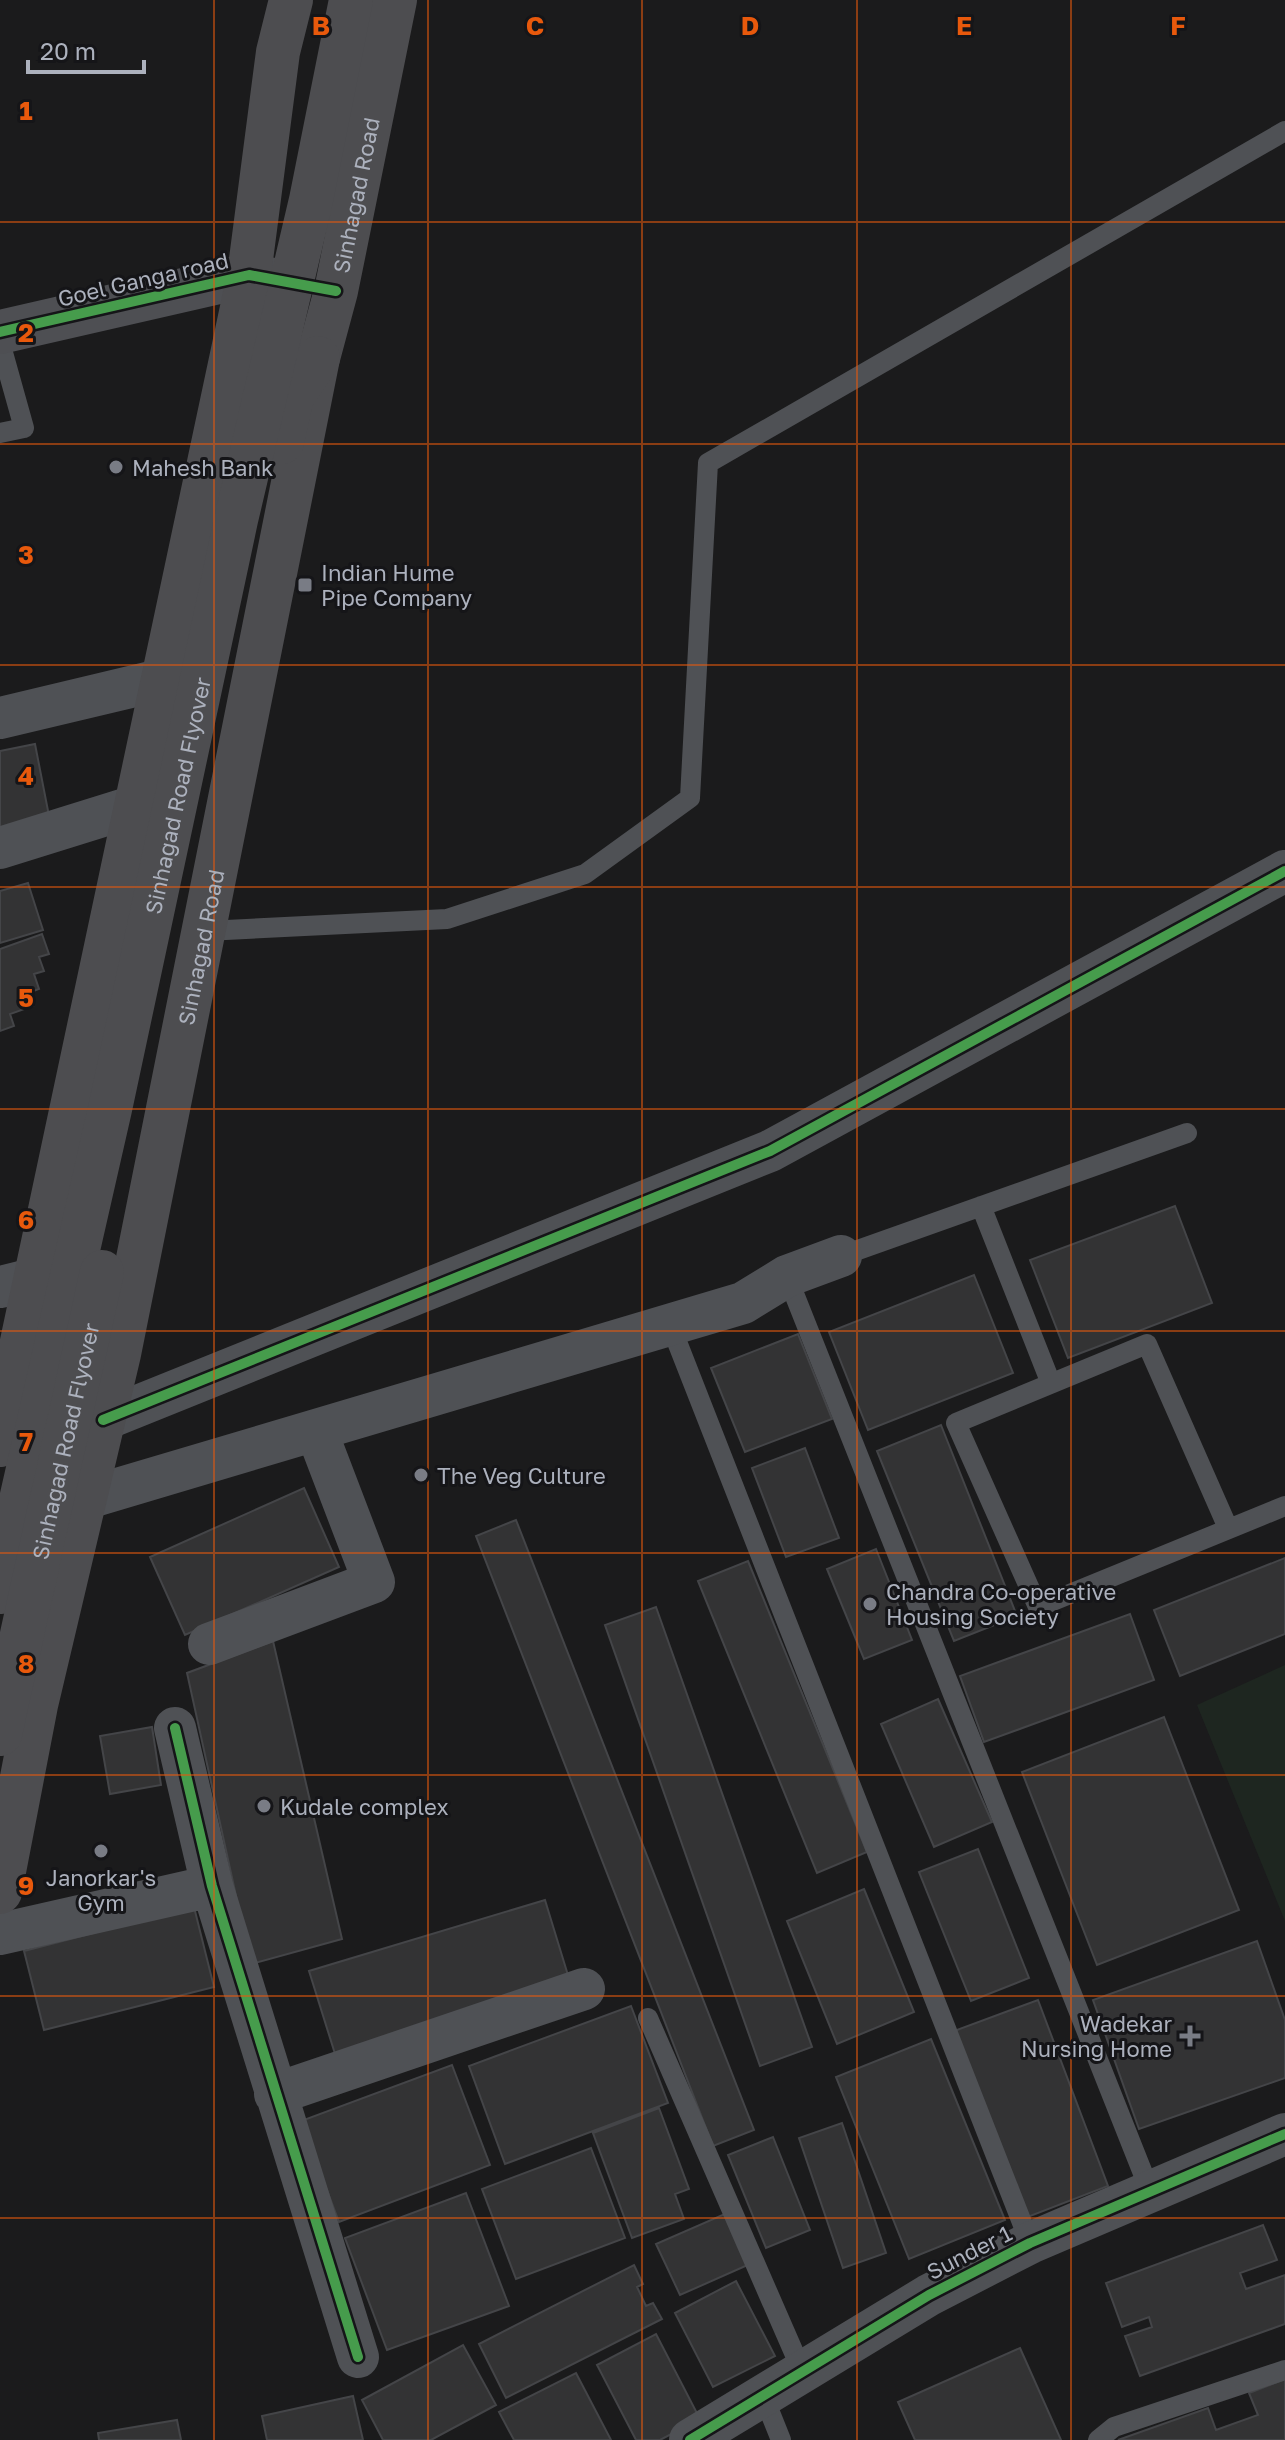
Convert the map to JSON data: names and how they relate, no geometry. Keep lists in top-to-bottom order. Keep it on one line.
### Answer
{"streets":{"main road":["Sinhagad Road","Sinhagad Road Flyover"],"street":["Goel Ganga road","Sunder 1"]},"crossings":[["Sinhagad Road","Sinhagad Road Flyover"]],"places":{"other":["Mahesh Bank","The Veg Culture","Chandra Co-operative Housing Society","Kudale complex","Janorkar's Gym"],"transit":["Indian Hume Pipe Company"],"health":["Wadekar Nursing Home"]},"scale_bar":"20 m","grid":{"columns":["B","C","D","E","F"],"rows":["1","2","3","4","5","6","7","8","9"]}}
